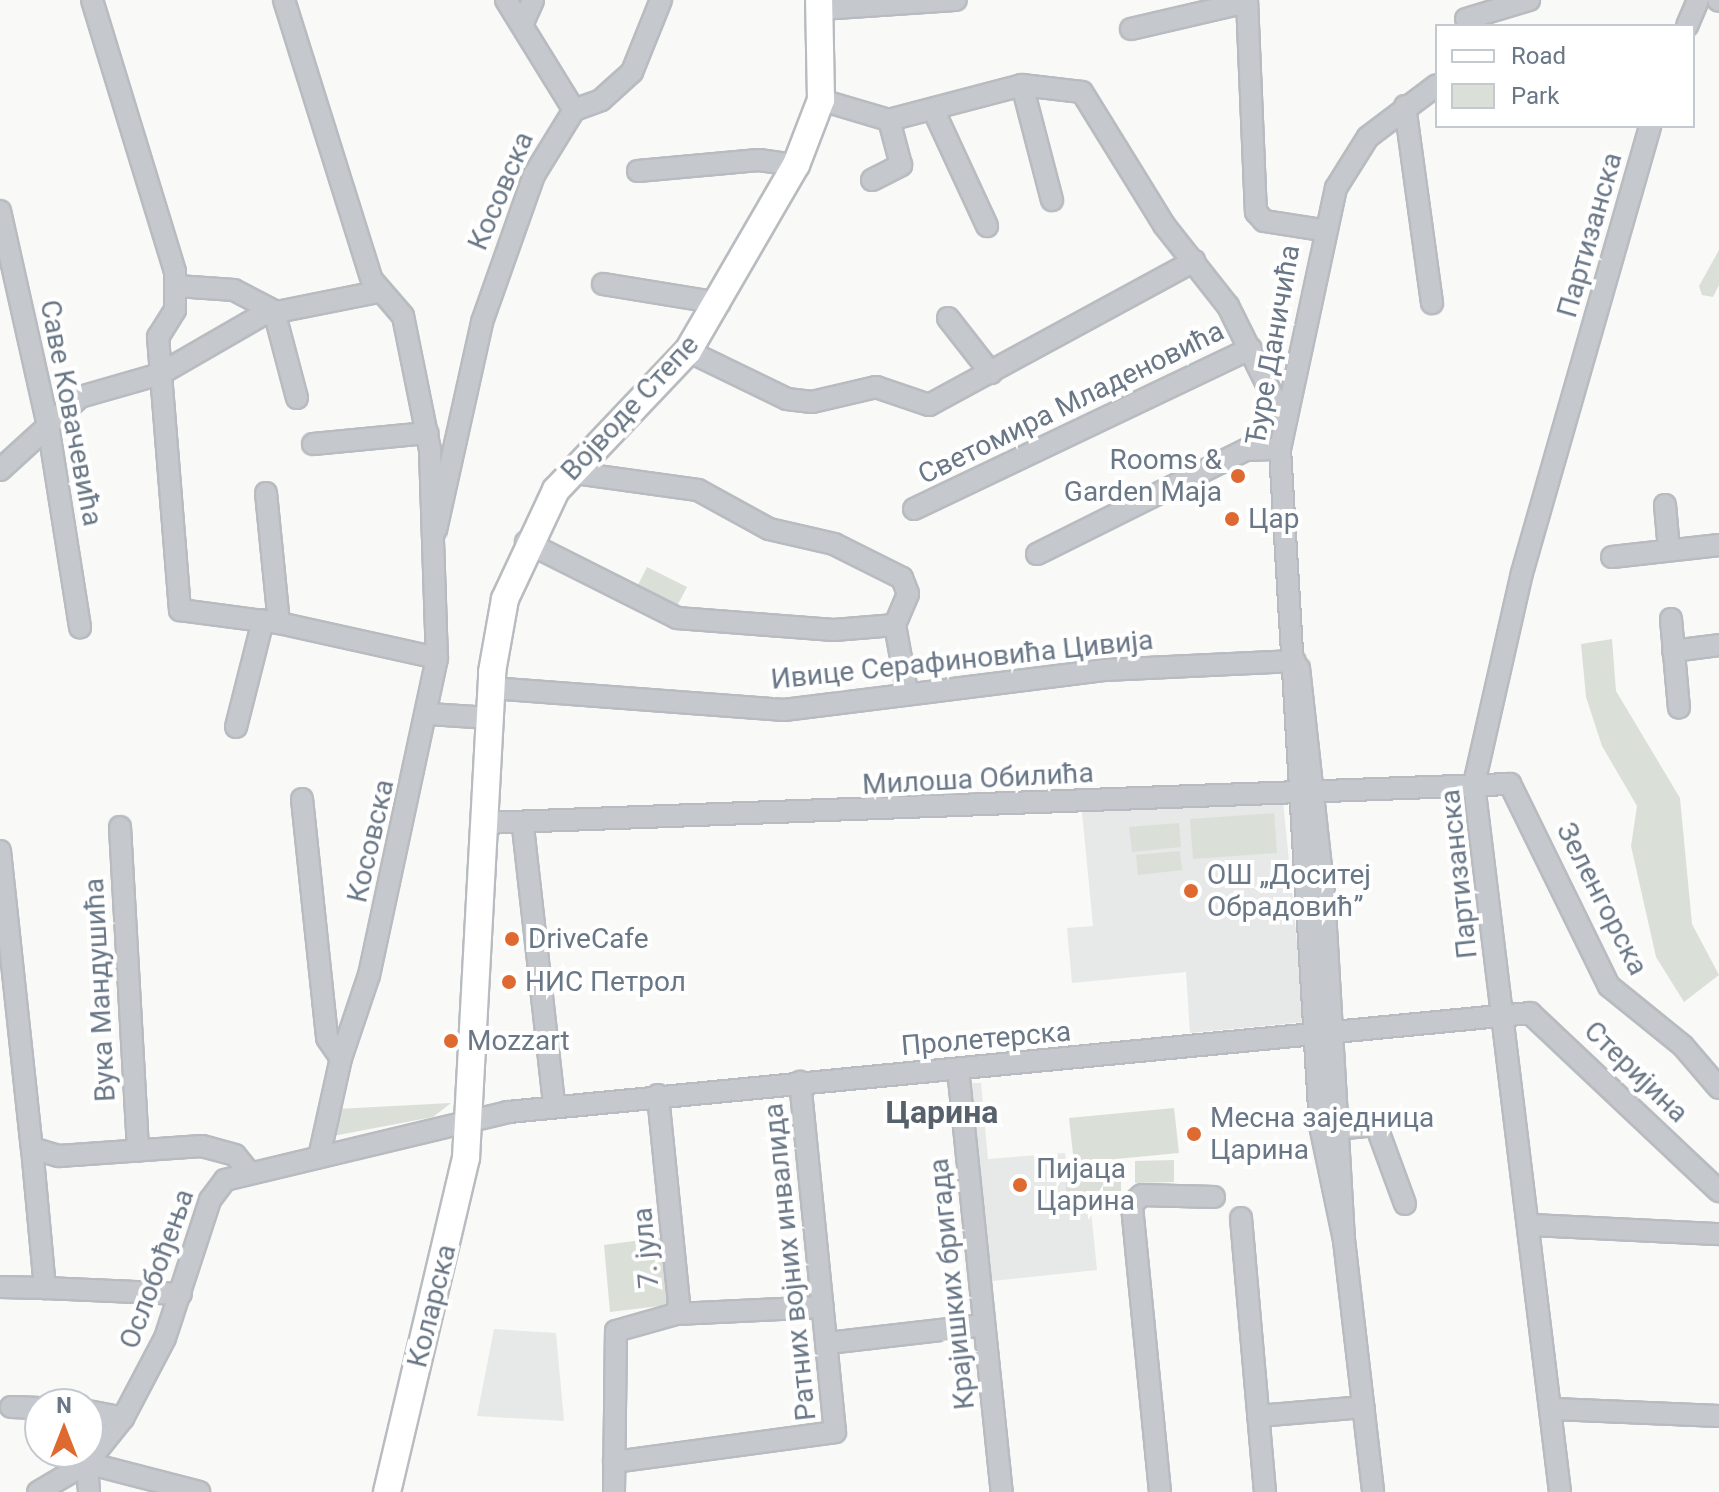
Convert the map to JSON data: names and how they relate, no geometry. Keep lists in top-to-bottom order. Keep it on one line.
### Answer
{"streets":{"main road":["Војводе Степе","Коларска"],"street":["Косовска","Партизанска","Ђуре Даничића","Светомира Младеновића","Саве Ковачевића","Ивице Серафиновића Цивија","Милоша Обилића","Зеленгорска","Вука Мандушића","Пролетерска","Стеријина","7. јула","Ратних војних инвалида","Ослобођења","Крајишких бригада"]},"crossings":[["Косовска","Ослобођења"],["Партизанска","Милоша Обилића"],["Партизанска","Зеленгорска"],["Партизанска","Пролетерска"],["Партизанска","Стеријина"],["Ђуре Даничића","Ивице Серафиновића Цивија"],["Ђуре Даничића","Милоша Обилића"],["Ђуре Даничића","Пролетерска"],["Војводе Степе","Ивице Серафиновића Цивија"],["Војводе Степе","Милоша Обилића"],["Војводе Степе","Пролетерска"],["Војводе Степе","Ослобођења"],["Војводе Степе","Коларска"],["Милоша Обилића","Зеленгорска"],["Пролетерска","Стеријина"],["Пролетерска","7. јула"],["Пролетерска","Ратних војних инвалида"],["Пролетерска","Ослобођења"],["Пролетерска","Крајишких бригада"],["Пролетерска","Коларска"],["7. јула","Ратних војних инвалида"],["Ослобођења","Коларска"]],"districts":["Царина"],"places":["Rooms & Garden Maja","Цар","ОШ „Доситеј Обрадовић”","DriveCafe","НИС Петрол","Mozzart","Месна заједница Царина","Пијаца Царина"],"legend":["Road","Park"],"north":"top"}
